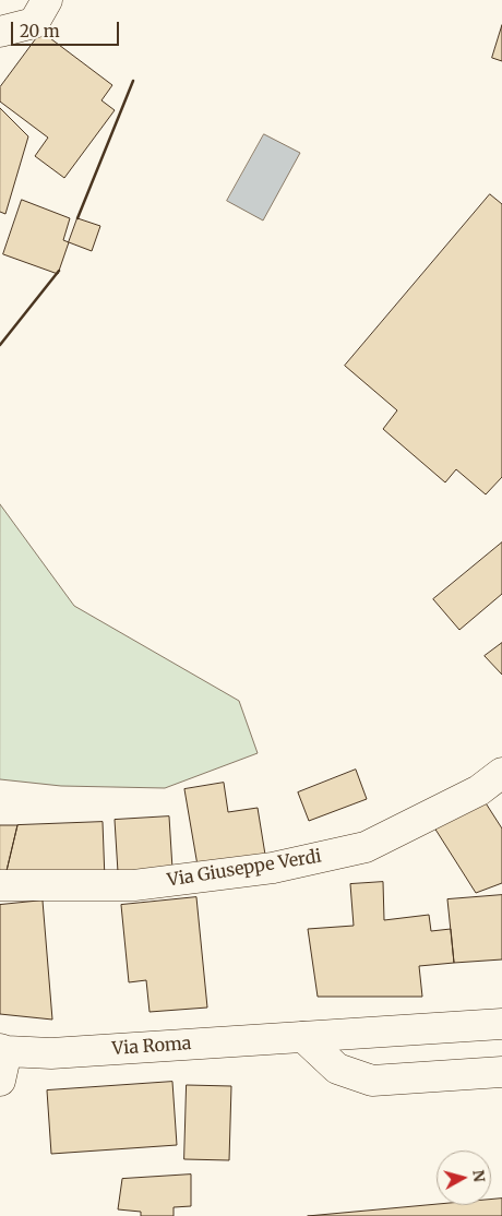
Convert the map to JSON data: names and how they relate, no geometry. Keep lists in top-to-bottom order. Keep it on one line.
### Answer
{"streets":{"street":["Via Giuseppe Verdi","Via Roma"]},"scale_bar":"20 m","north":"right"}
